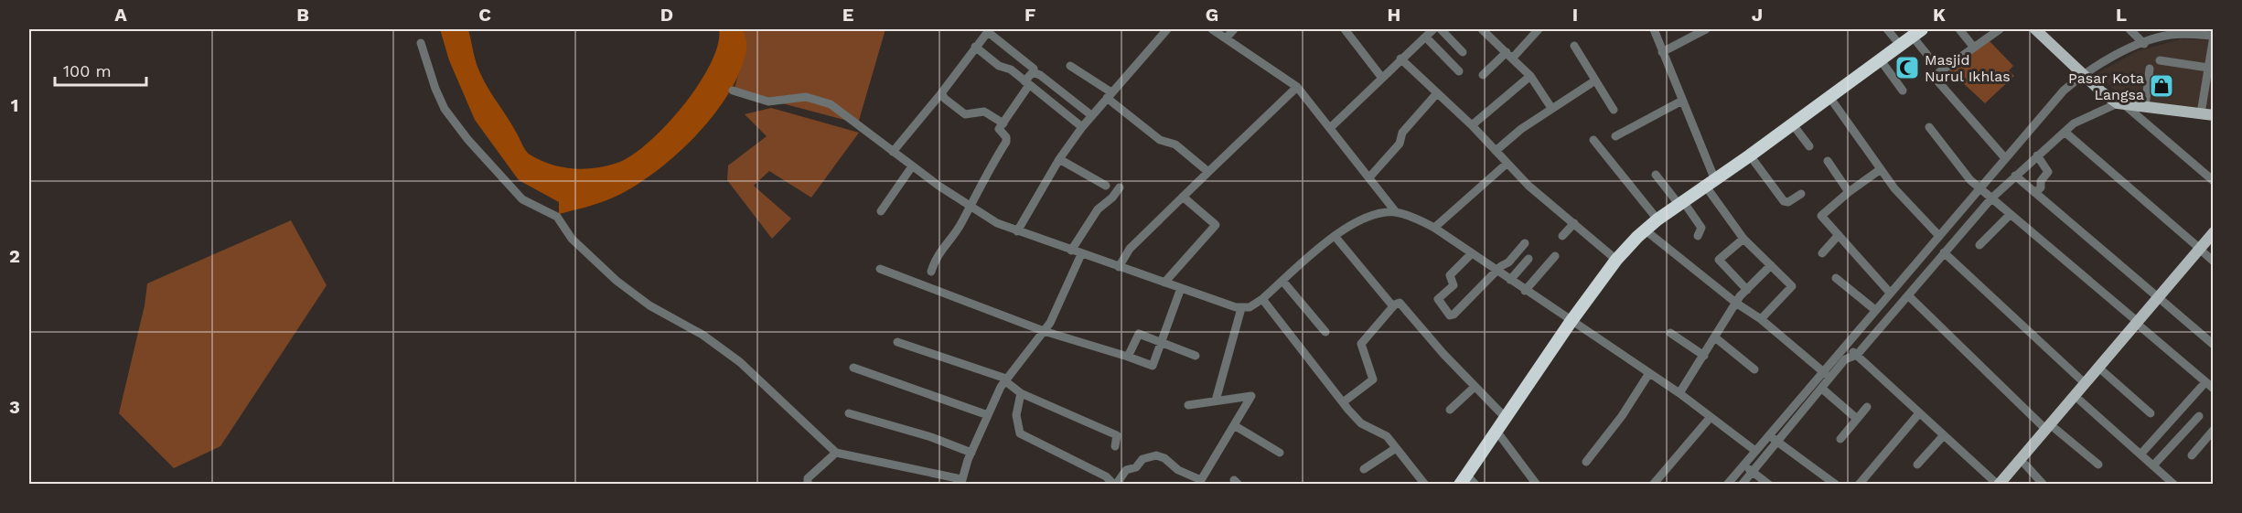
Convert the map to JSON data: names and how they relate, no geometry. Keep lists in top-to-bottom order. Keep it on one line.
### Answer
{"places":{"mosque":["Masjid Nurul Ikhlas"],"shop":["Pasar Kota Langsa"]},"scale_bar":"100 m","grid":{"columns":["A","B","C","D","E","F","G","H","I","J","K","L"],"rows":["1","2","3"]}}
